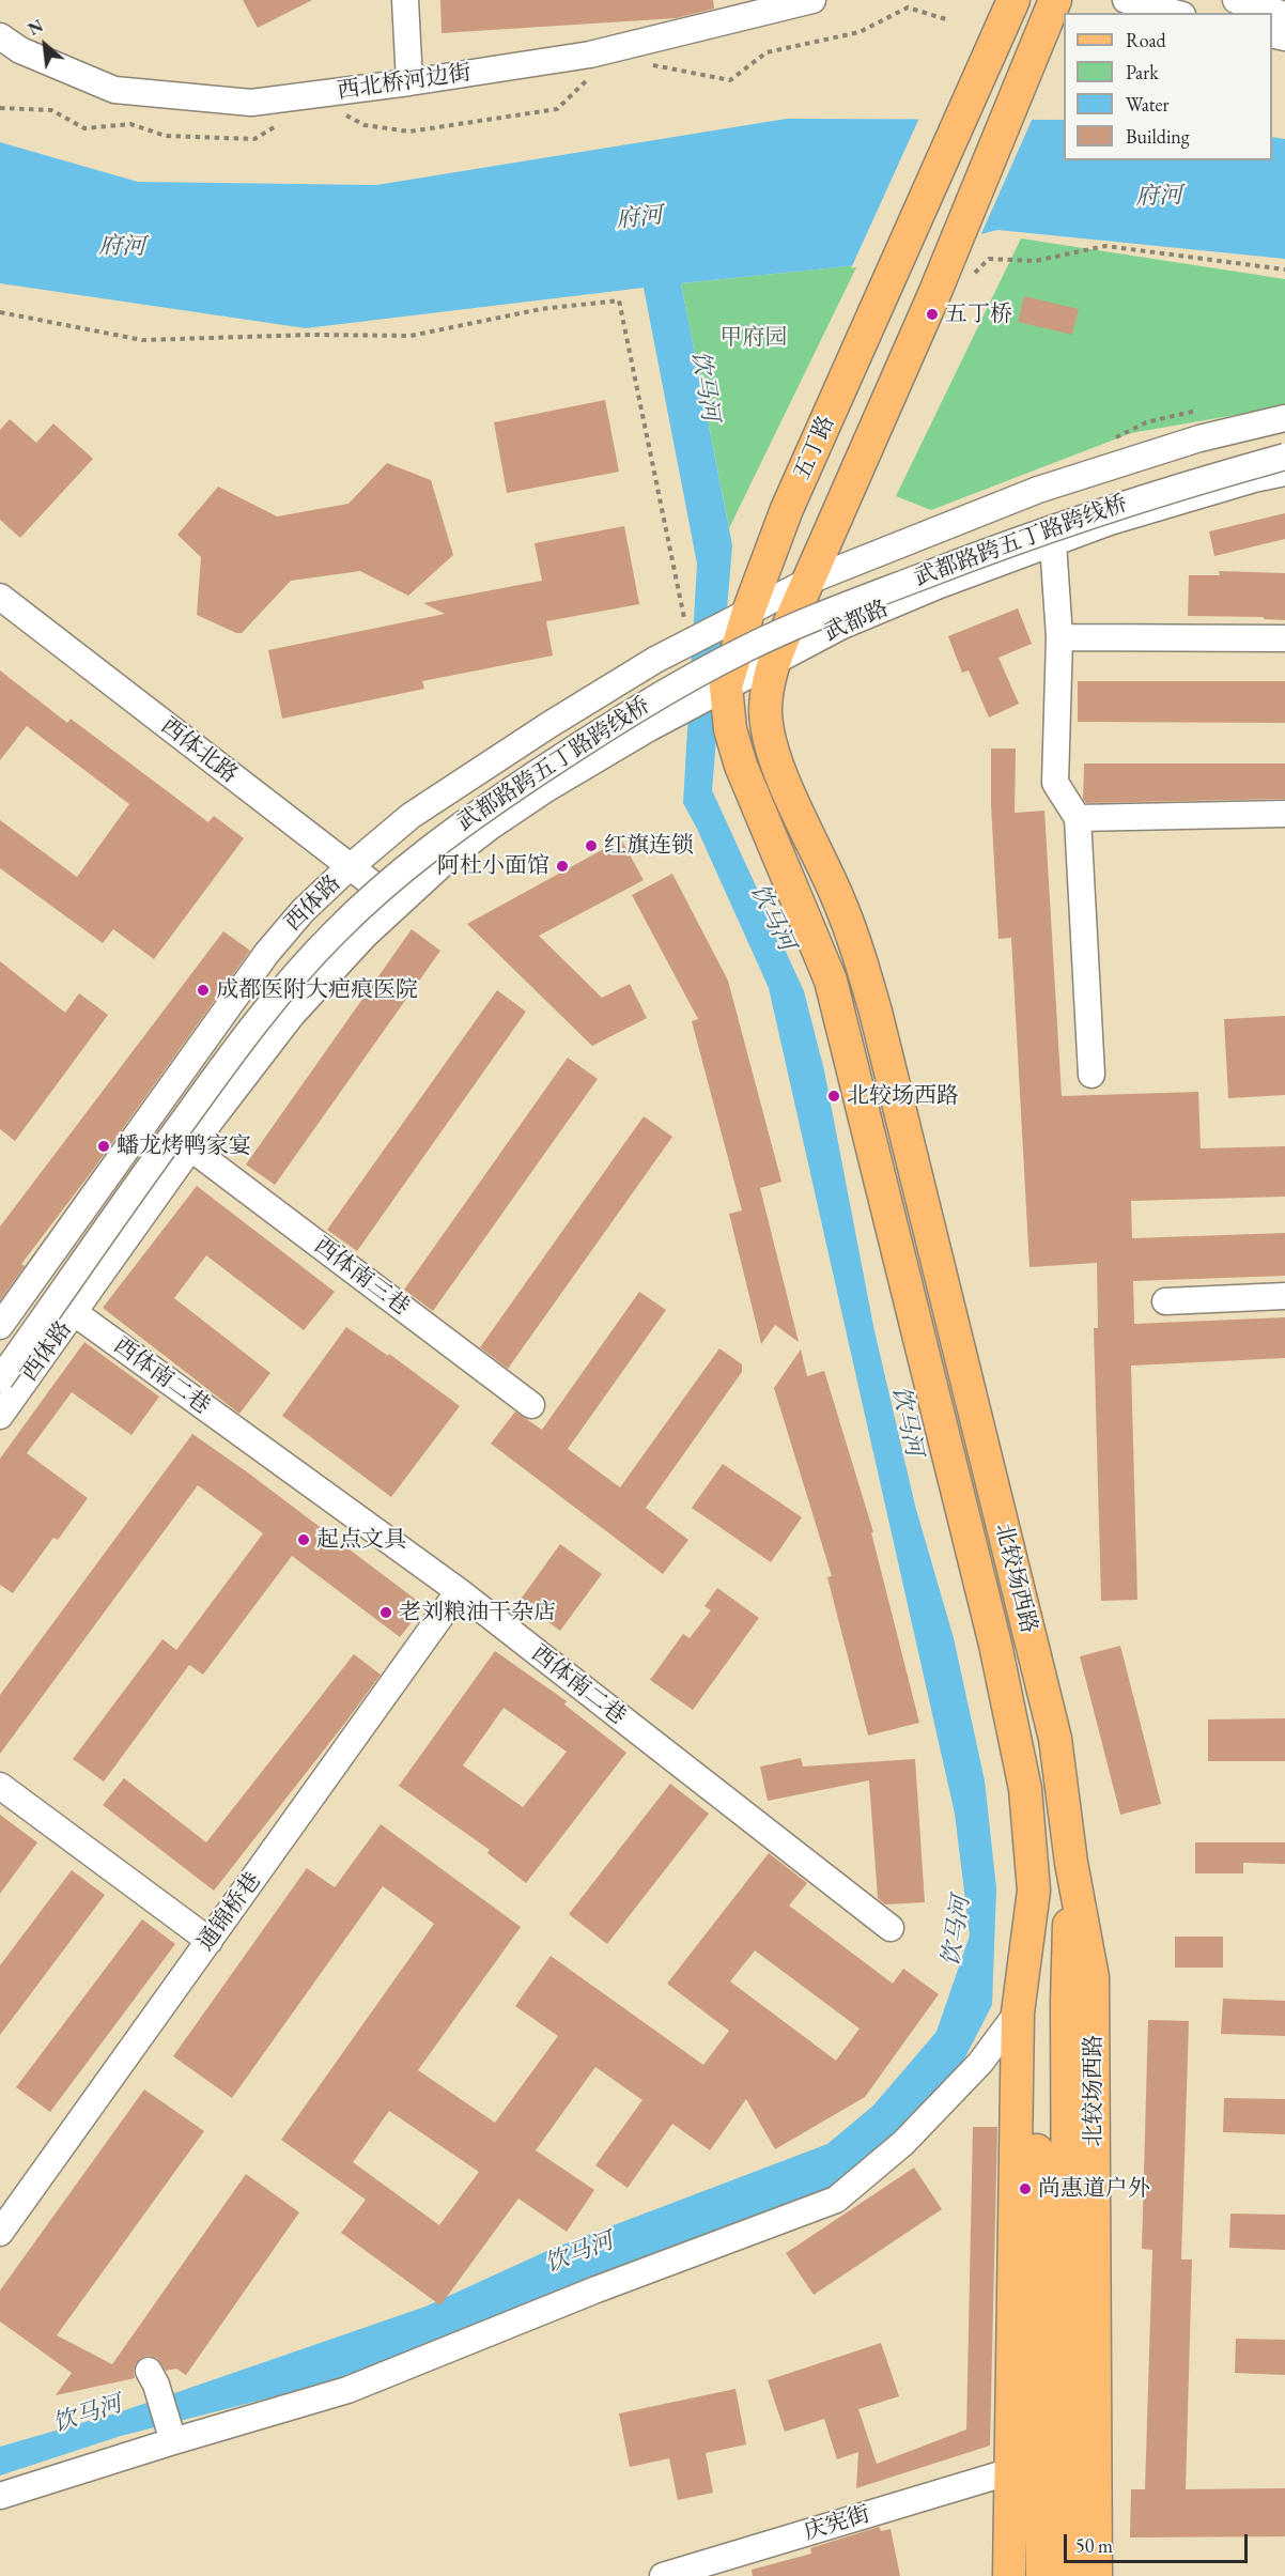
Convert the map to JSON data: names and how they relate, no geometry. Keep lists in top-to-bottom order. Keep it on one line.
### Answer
{"streets":{"main road":["五丁路","北较场西路"],"street":["西北桥河边街","武都路跨五丁路跨线桥","武都路","西体北路","西体路","西体南三巷","西体南二巷","通锦桥巷","庆宪街"]},"crossings":[["五丁路","西体路"],["五丁路","北较场西路"],["武都路","西体路"],["武都路","北较场西路"],["西体北路","西体路"],["西体路","西体南三巷"],["西体路","西体南二巷"],["西体路","北较场西路"],["西体南二巷","通锦桥巷"],["北较场西路","庆宪街"]],"water":["府河","饮马河"],"parks":["甲府园"],"places":["五丁桥","红旗连锁","阿杜小面馆","成都医附大疤痕医院","北较场西路","蟠龙烤鸭家宴","起点文具","老刘粮油干杂店","尚惠道户外"],"legend":["Road","Park","Water","Building"],"scale_bar":"50 m","north":"top left"}
